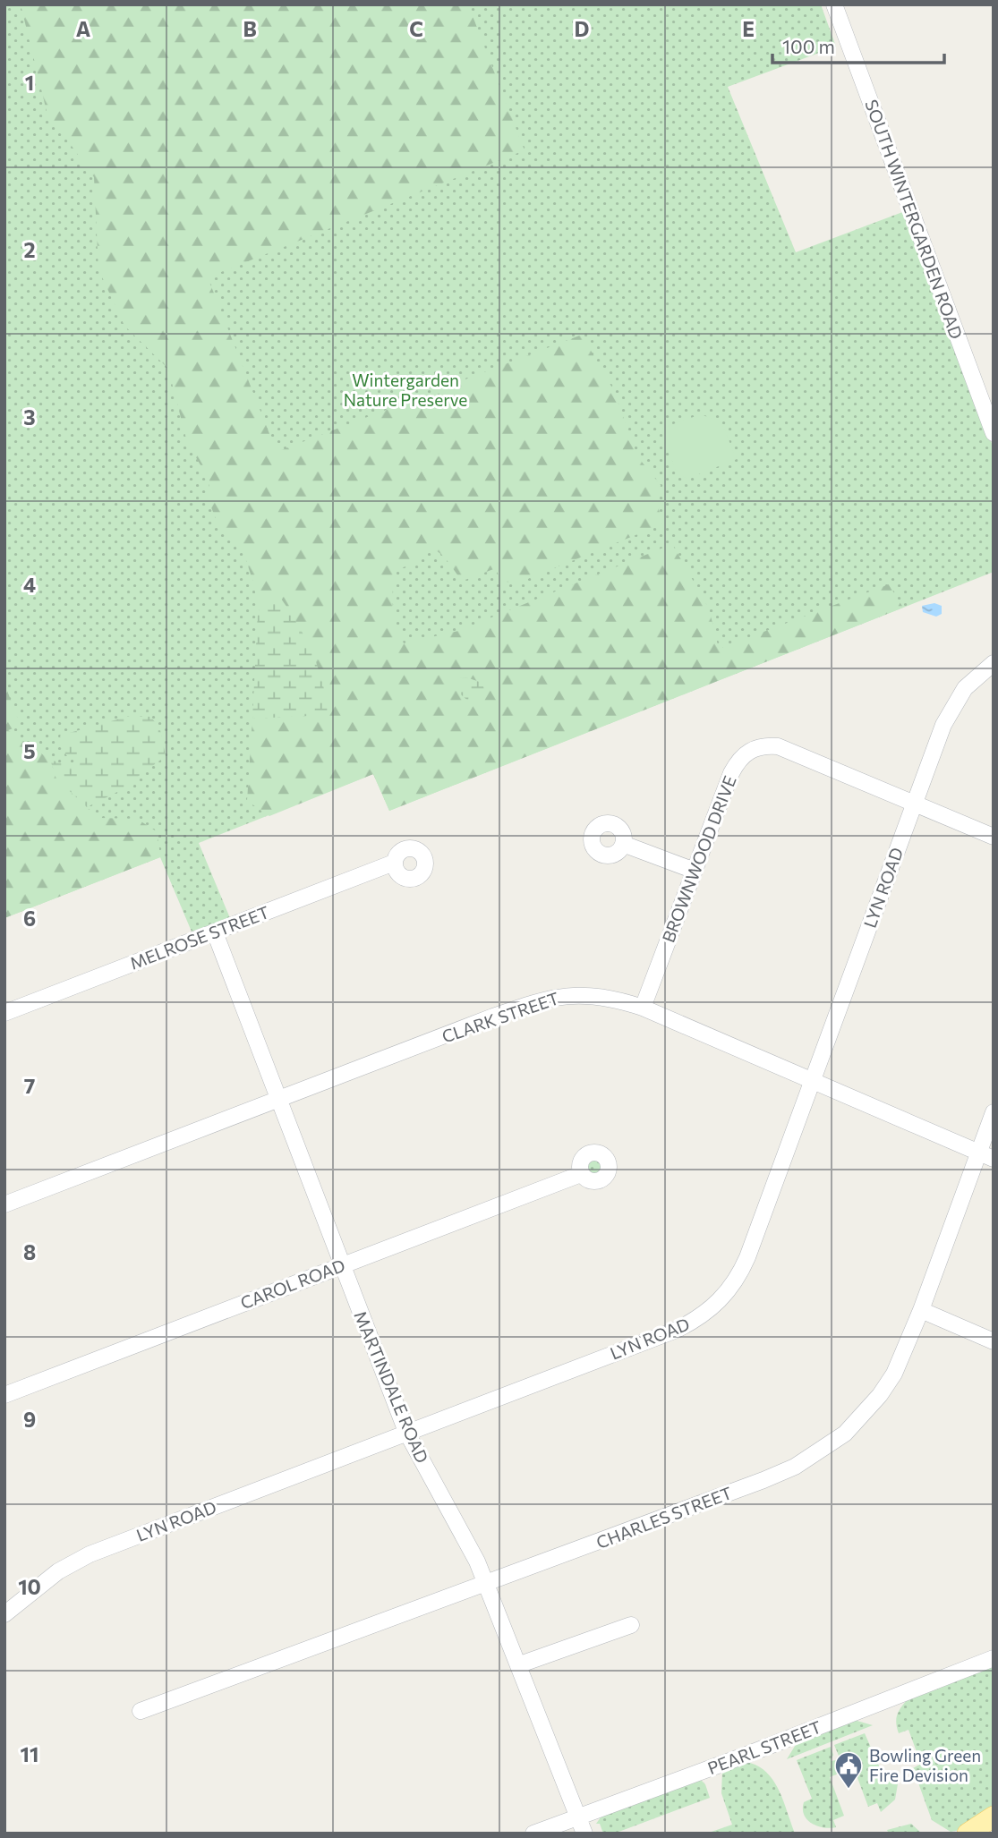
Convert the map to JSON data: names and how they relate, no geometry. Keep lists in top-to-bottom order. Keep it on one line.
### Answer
{"streets":{"street":["SOUTH WINTERGARDEN ROAD","BROWNWOOD DRIVE","LYN ROAD","MELROSE STREET","CLARK STREET","CAROL ROAD","MARTINDALE ROAD","CHARLES STREET","PEARL STREET"]},"crossings":[["BROWNWOOD DRIVE","LYN ROAD"],["BROWNWOOD DRIVE","CLARK STREET"],["LYN ROAD","CLARK STREET"],["LYN ROAD","MARTINDALE ROAD"],["MELROSE STREET","MARTINDALE ROAD"],["CLARK STREET","MARTINDALE ROAD"],["CLARK STREET","CHARLES STREET"],["CAROL ROAD","MARTINDALE ROAD"],["MARTINDALE ROAD","CHARLES STREET"],["MARTINDALE ROAD","PEARL STREET"]],"parks":["Wintergarden Nature Preserve"],"places":{"public building":["Bowling Green Fire Devision"]},"scale_bar":"100 m","grid":{"columns":["A","B","C","D","E"],"rows":["1","2","3","4","5","6","7","8","9","10","11"]}}
